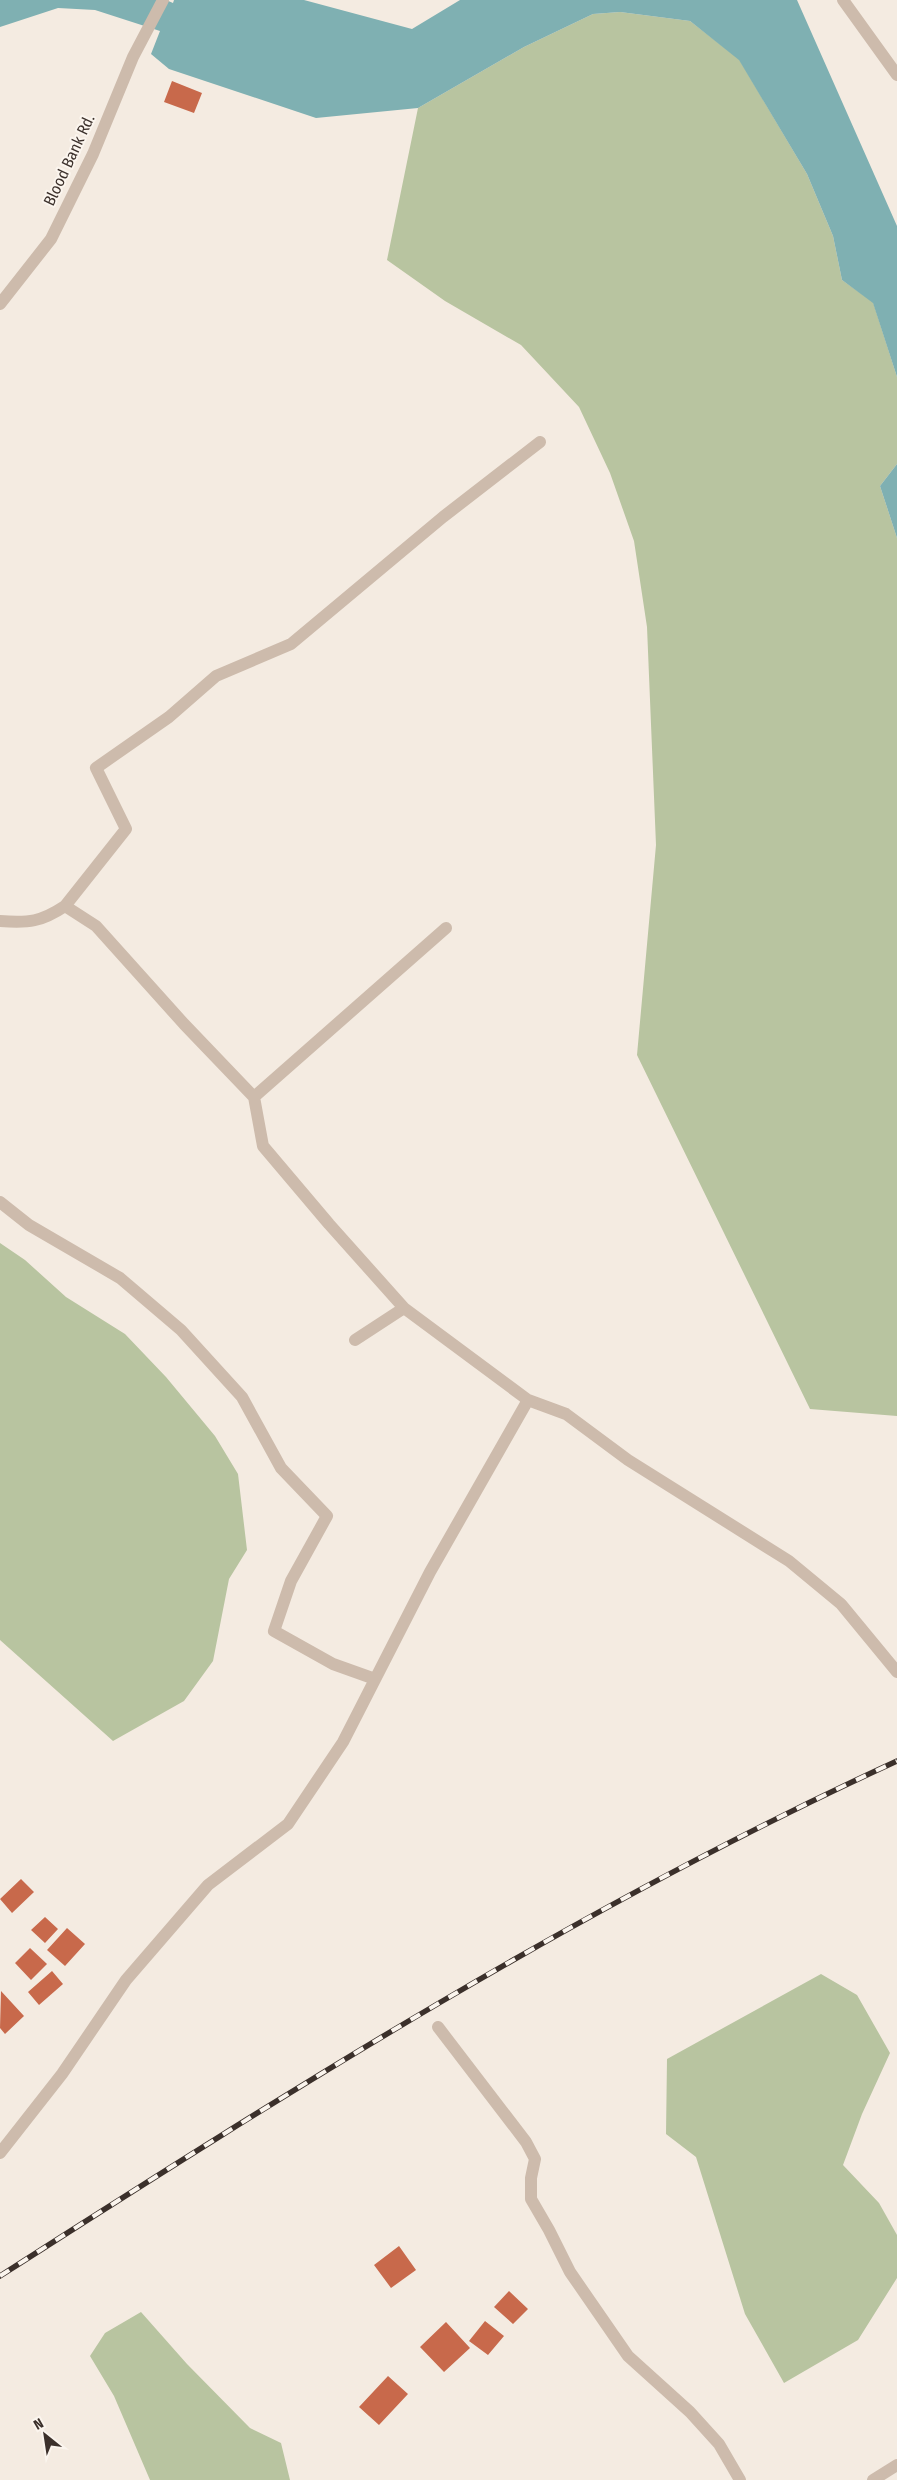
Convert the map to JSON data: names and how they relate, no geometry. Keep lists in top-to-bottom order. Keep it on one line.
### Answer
{"streets":{"street":["Blood Bank Rd."]},"north":"top left"}
